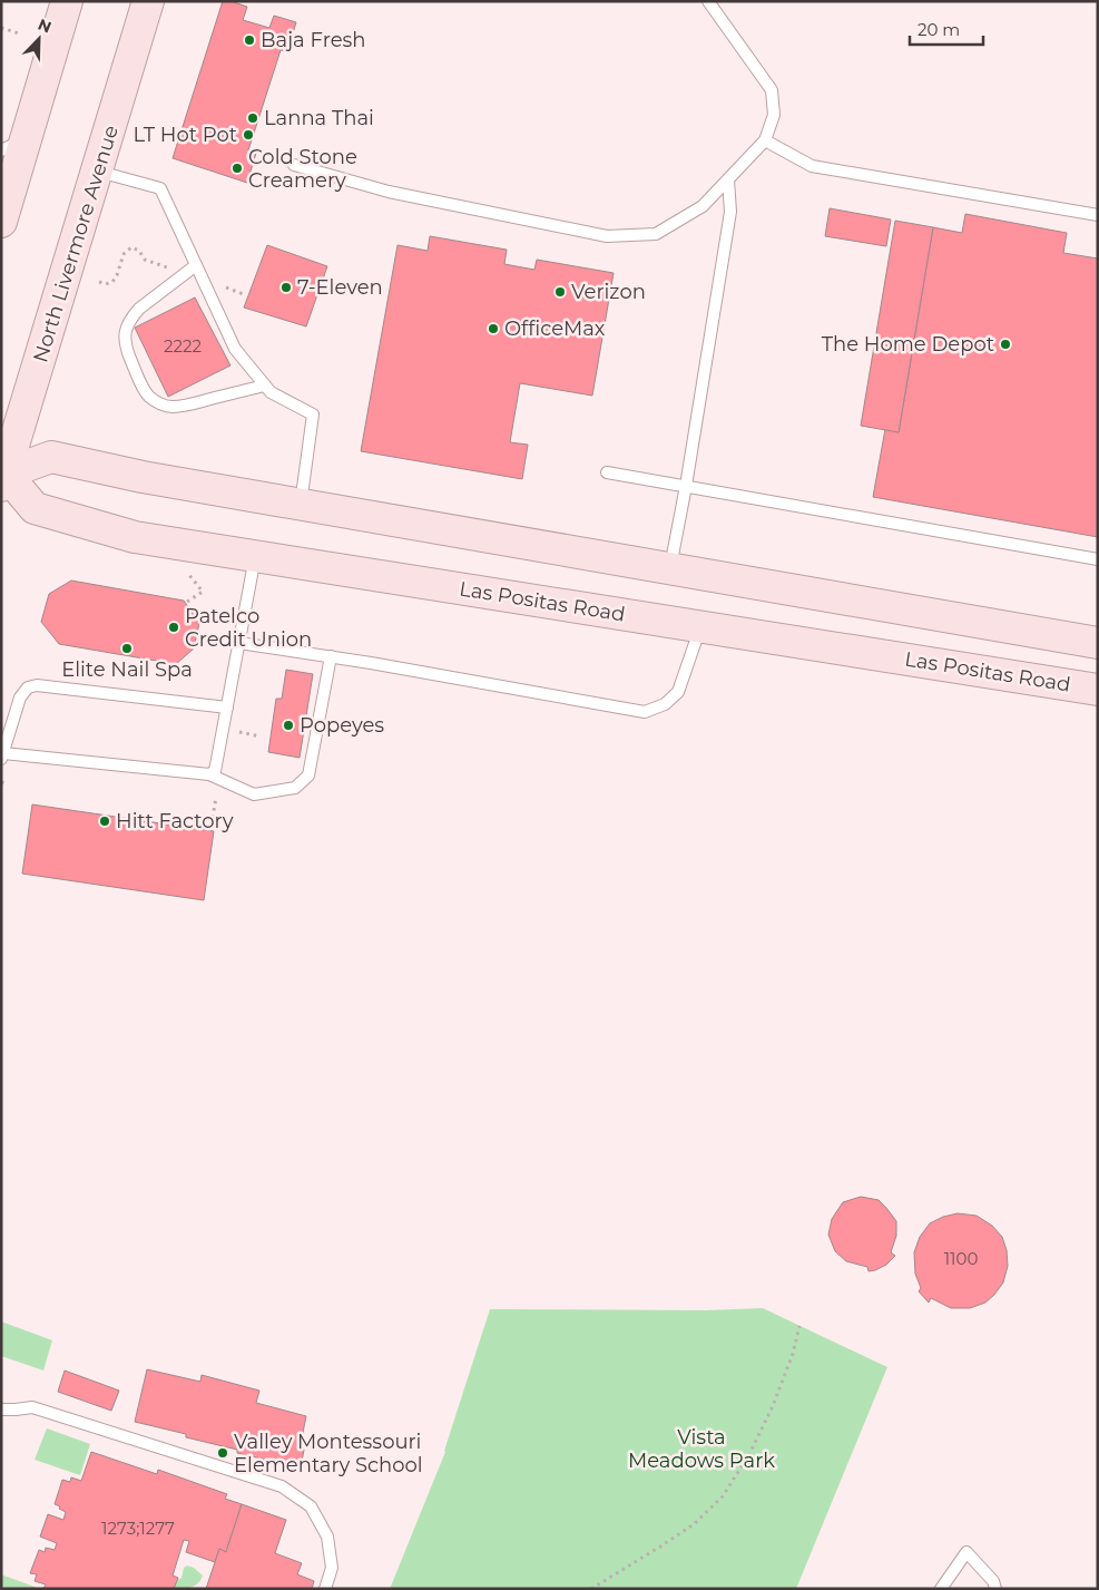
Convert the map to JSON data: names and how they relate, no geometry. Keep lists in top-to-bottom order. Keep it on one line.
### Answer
{"streets":{"main road":["North Livermore Avenue","Las Positas Road"]},"crossings":[["North Livermore Avenue","Las Positas Road"]],"parks":["Vista Meadows Park"],"places":["Baja Fresh","Lanna Thai","LT Hot Pot","Cold Stone Creamery","7-Eleven","Verizon","OfficeMax","The Home Depot","Patelco Credit Union","Elite Nail Spa","Popeyes","Hitt Factory","Valley Montessouri Elementary School"],"house_numbers":["2222","1100","1273;1277"],"scale_bar":"20 m","north":"top right"}
